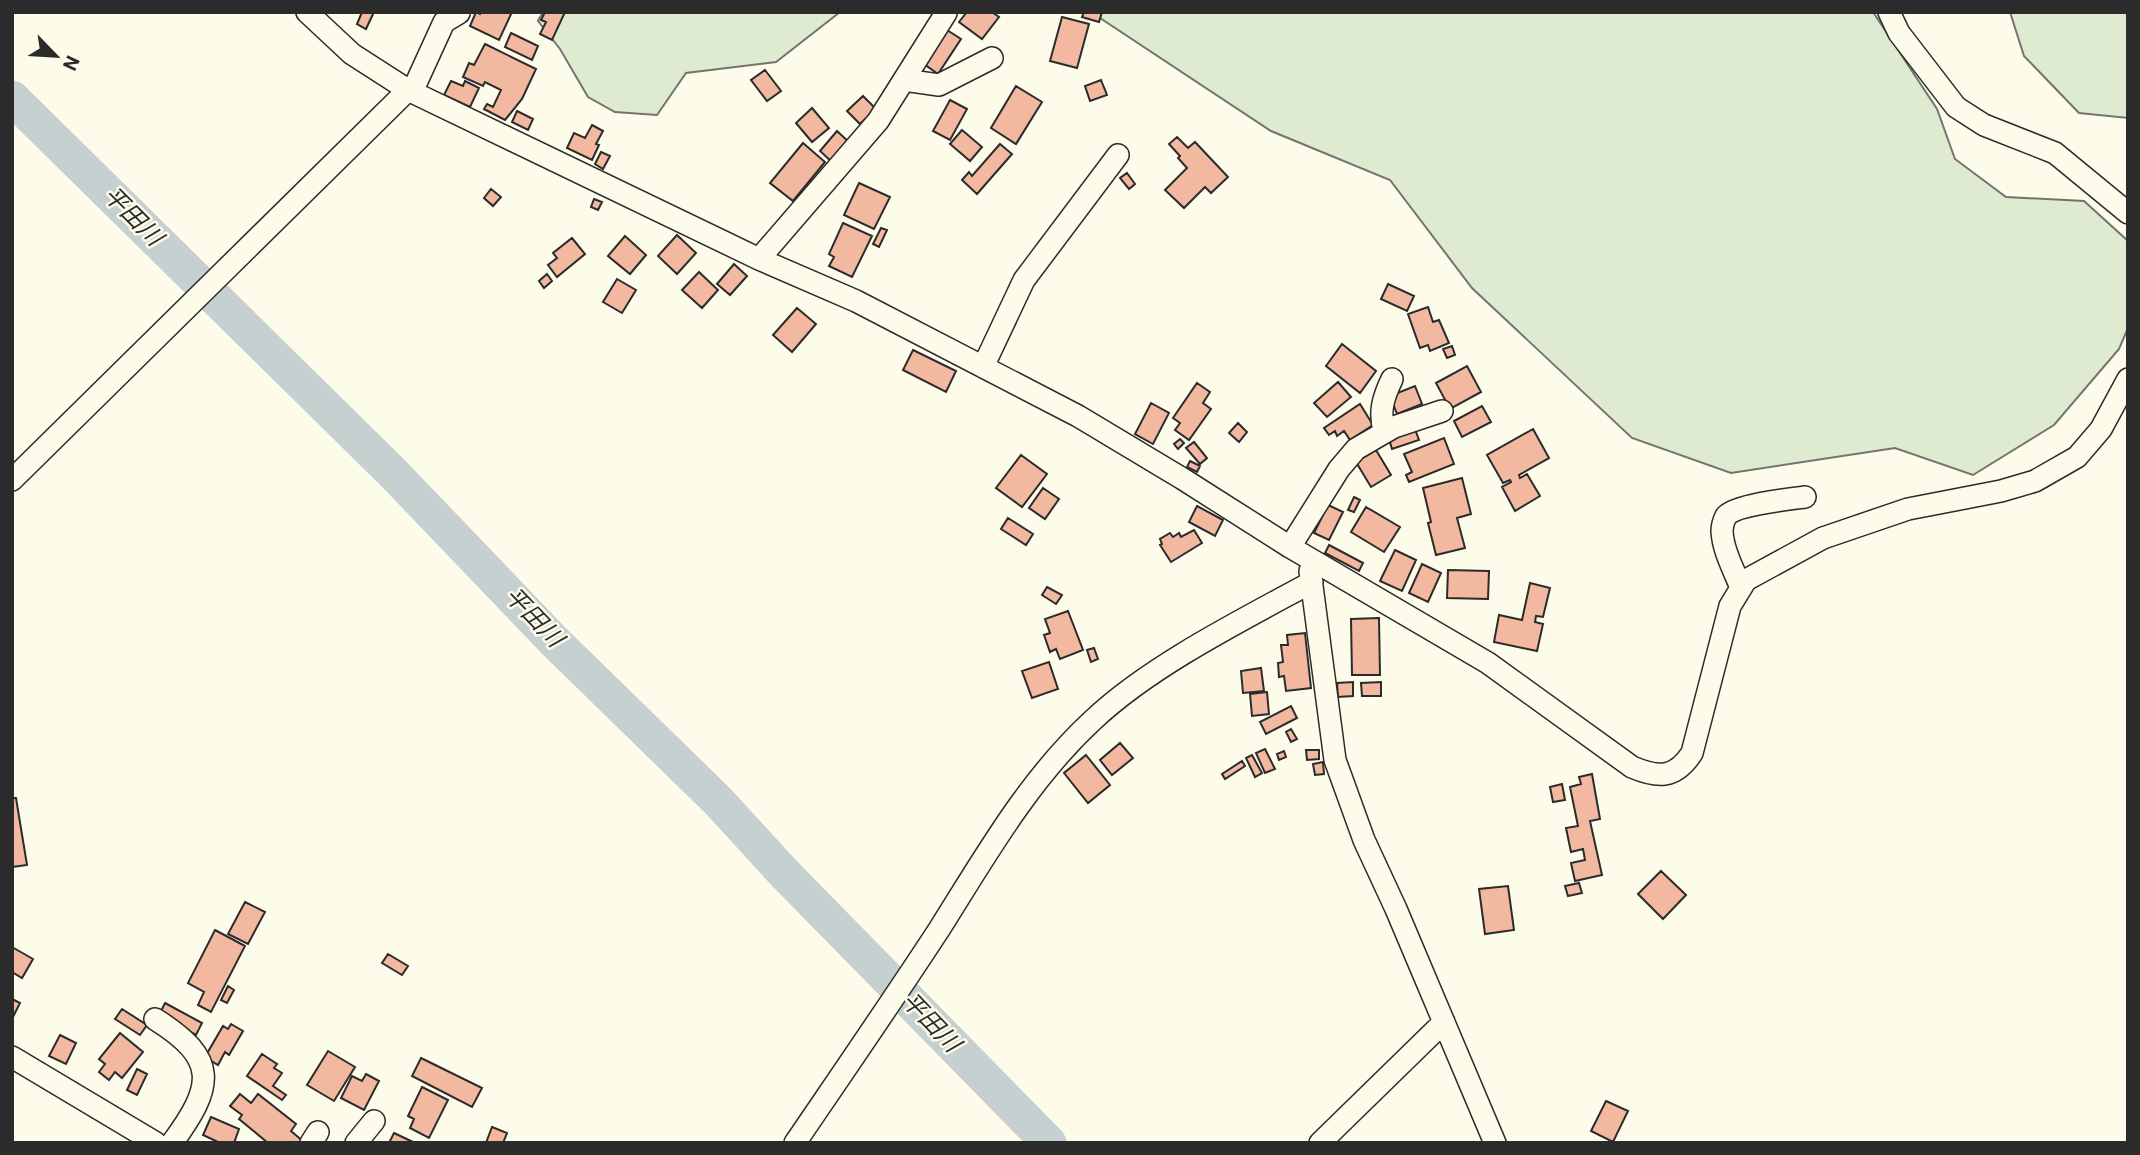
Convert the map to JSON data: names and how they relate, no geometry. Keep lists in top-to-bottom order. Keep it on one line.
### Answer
{"water":["平田川"],"north":"bottom right"}
